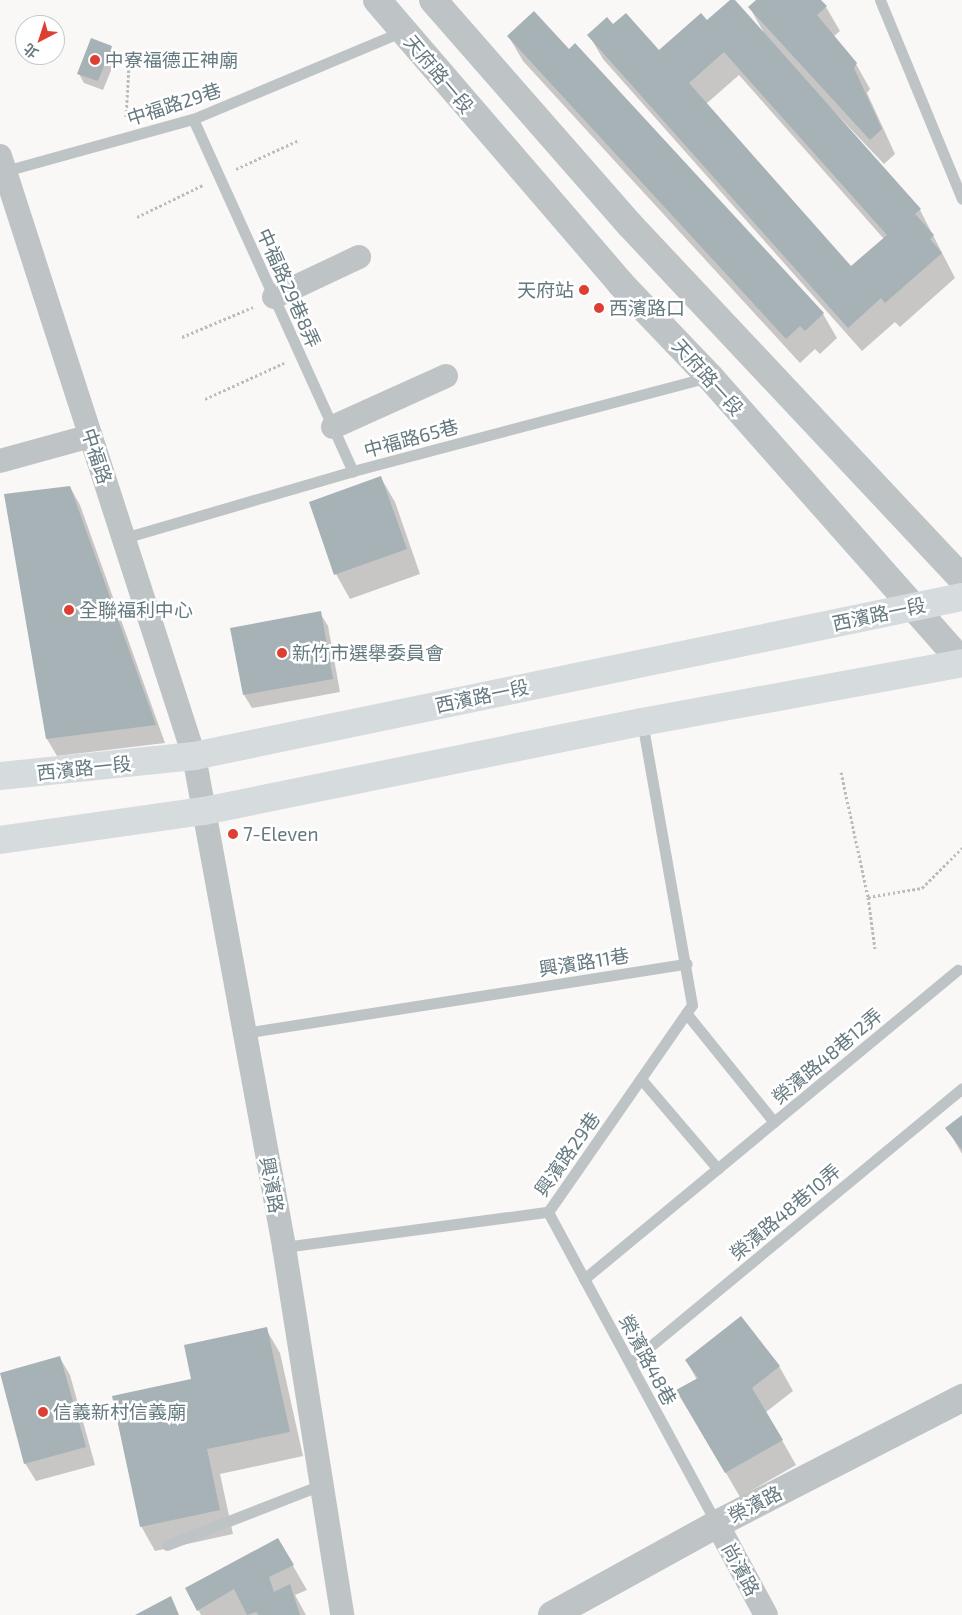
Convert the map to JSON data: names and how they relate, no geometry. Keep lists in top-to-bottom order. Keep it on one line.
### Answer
{"streets":{"main road":["西濱路一段"],"street":["天府路一段","中福路","興濱路","榮濱路","尚濱路"],"lane":["中福路29巷","中福路29巷8弄","中福路65巷","興濱路11巷","榮濱路48巷12弄","興濱路29巷","榮濱路48巷10弄","榮濱路48巷"]},"crossings":[["天府路一段","中福路29巷"],["天府路一段","中福路65巷"],["天府路一段","西濱路一段"],["中福路29巷","中福路29巷8弄"],["中福路29巷","中福路"],["中福路29巷8弄","中福路65巷"],["中福路65巷","中福路"],["中福路","西濱路一段"],["中福路","興濱路"],["西濱路一段","興濱路"],["興濱路11巷","興濱路29巷"],["興濱路11巷","興濱路"],["榮濱路48巷12弄","榮濱路48巷"],["興濱路29巷","興濱路"],["興濱路29巷","榮濱路48巷"],["榮濱路48巷10弄","榮濱路48巷"],["榮濱路48巷","榮濱路"],["榮濱路48巷","尚濱路"],["榮濱路","尚濱路"]],"places":["中寮福德正神廟","天府站","西濱路口","全聯福利中心","新竹市選舉委員會","7-Eleven","信義新村信義廟"],"north":"bottom left"}
